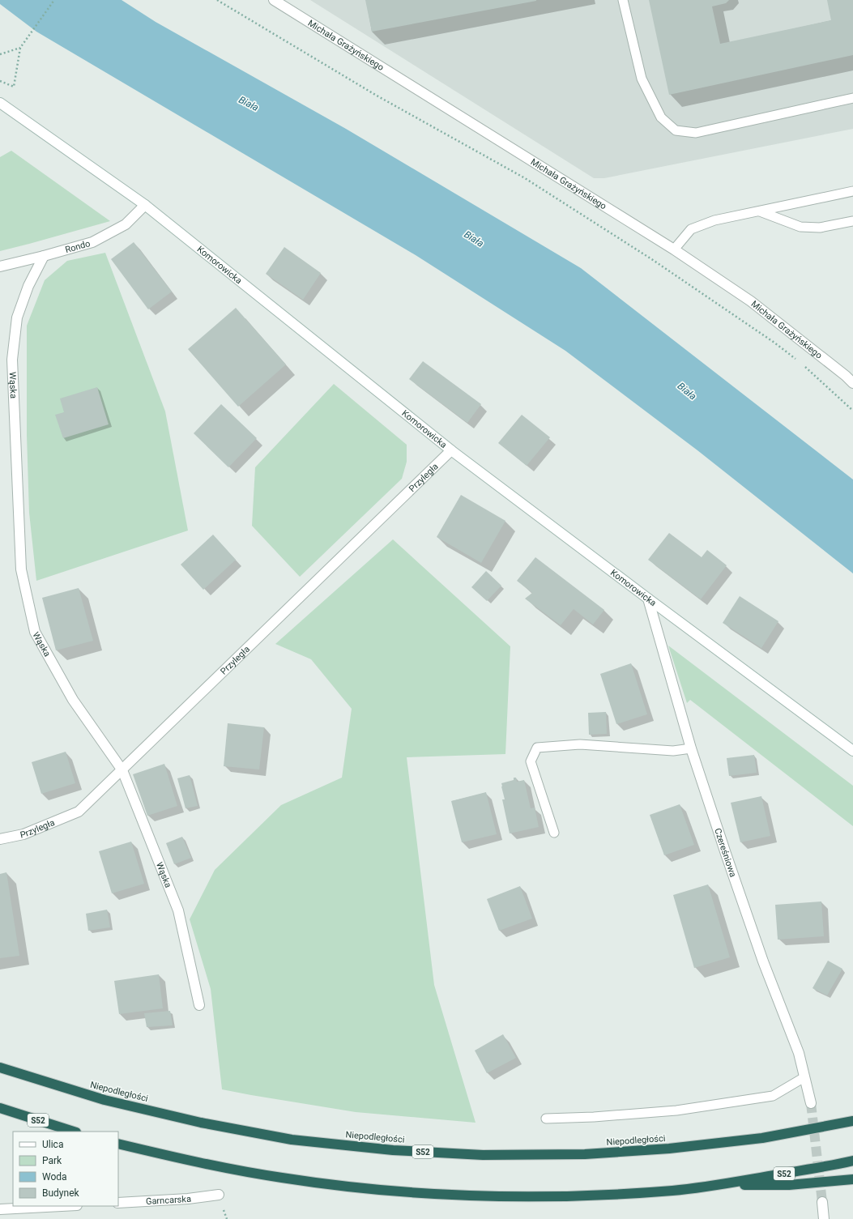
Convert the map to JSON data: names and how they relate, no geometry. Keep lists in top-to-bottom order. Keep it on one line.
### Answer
{"streets":{"highway":["Niepodległości","S52"],"street":["Michała Grażyńskiego","Rondo","Komorowicka","Wąska","Przyległa","Czereśniowa","Garncarska"]},"crossings":[["Rondo","Komorowicka"],["Rondo","Wąska"],["Komorowicka","Przyległa"],["Komorowicka","Czereśniowa"],["Wąska","Przyległa"]],"water":["Biała"],"legend":["Ulica","Park","Woda","Budynek"]}
